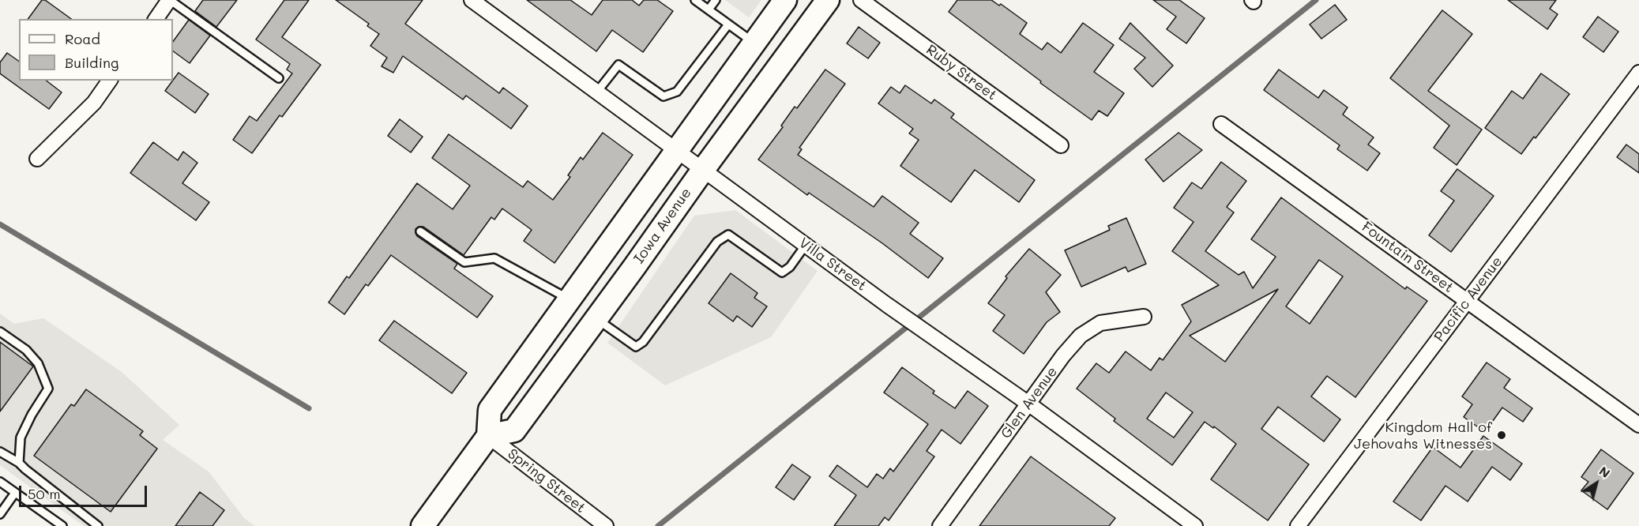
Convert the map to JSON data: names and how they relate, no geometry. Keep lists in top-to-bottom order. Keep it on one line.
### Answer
{"streets":{"main road":["Iowa Avenue"],"street":["Ruby Street","Fountain Street","Villa Street","Pacific Avenue","Glen Avenue","Spring Street"]},"crossings":[["Iowa Avenue","Villa Street"],["Iowa Avenue","Spring Street"],["Fountain Street","Pacific Avenue"],["Villa Street","Glen Avenue"]],"places":["Kingdom Hall of Jehovahs Witnesses"],"legend":["Road","Building"],"scale_bar":"50 m","north":"top right"}
